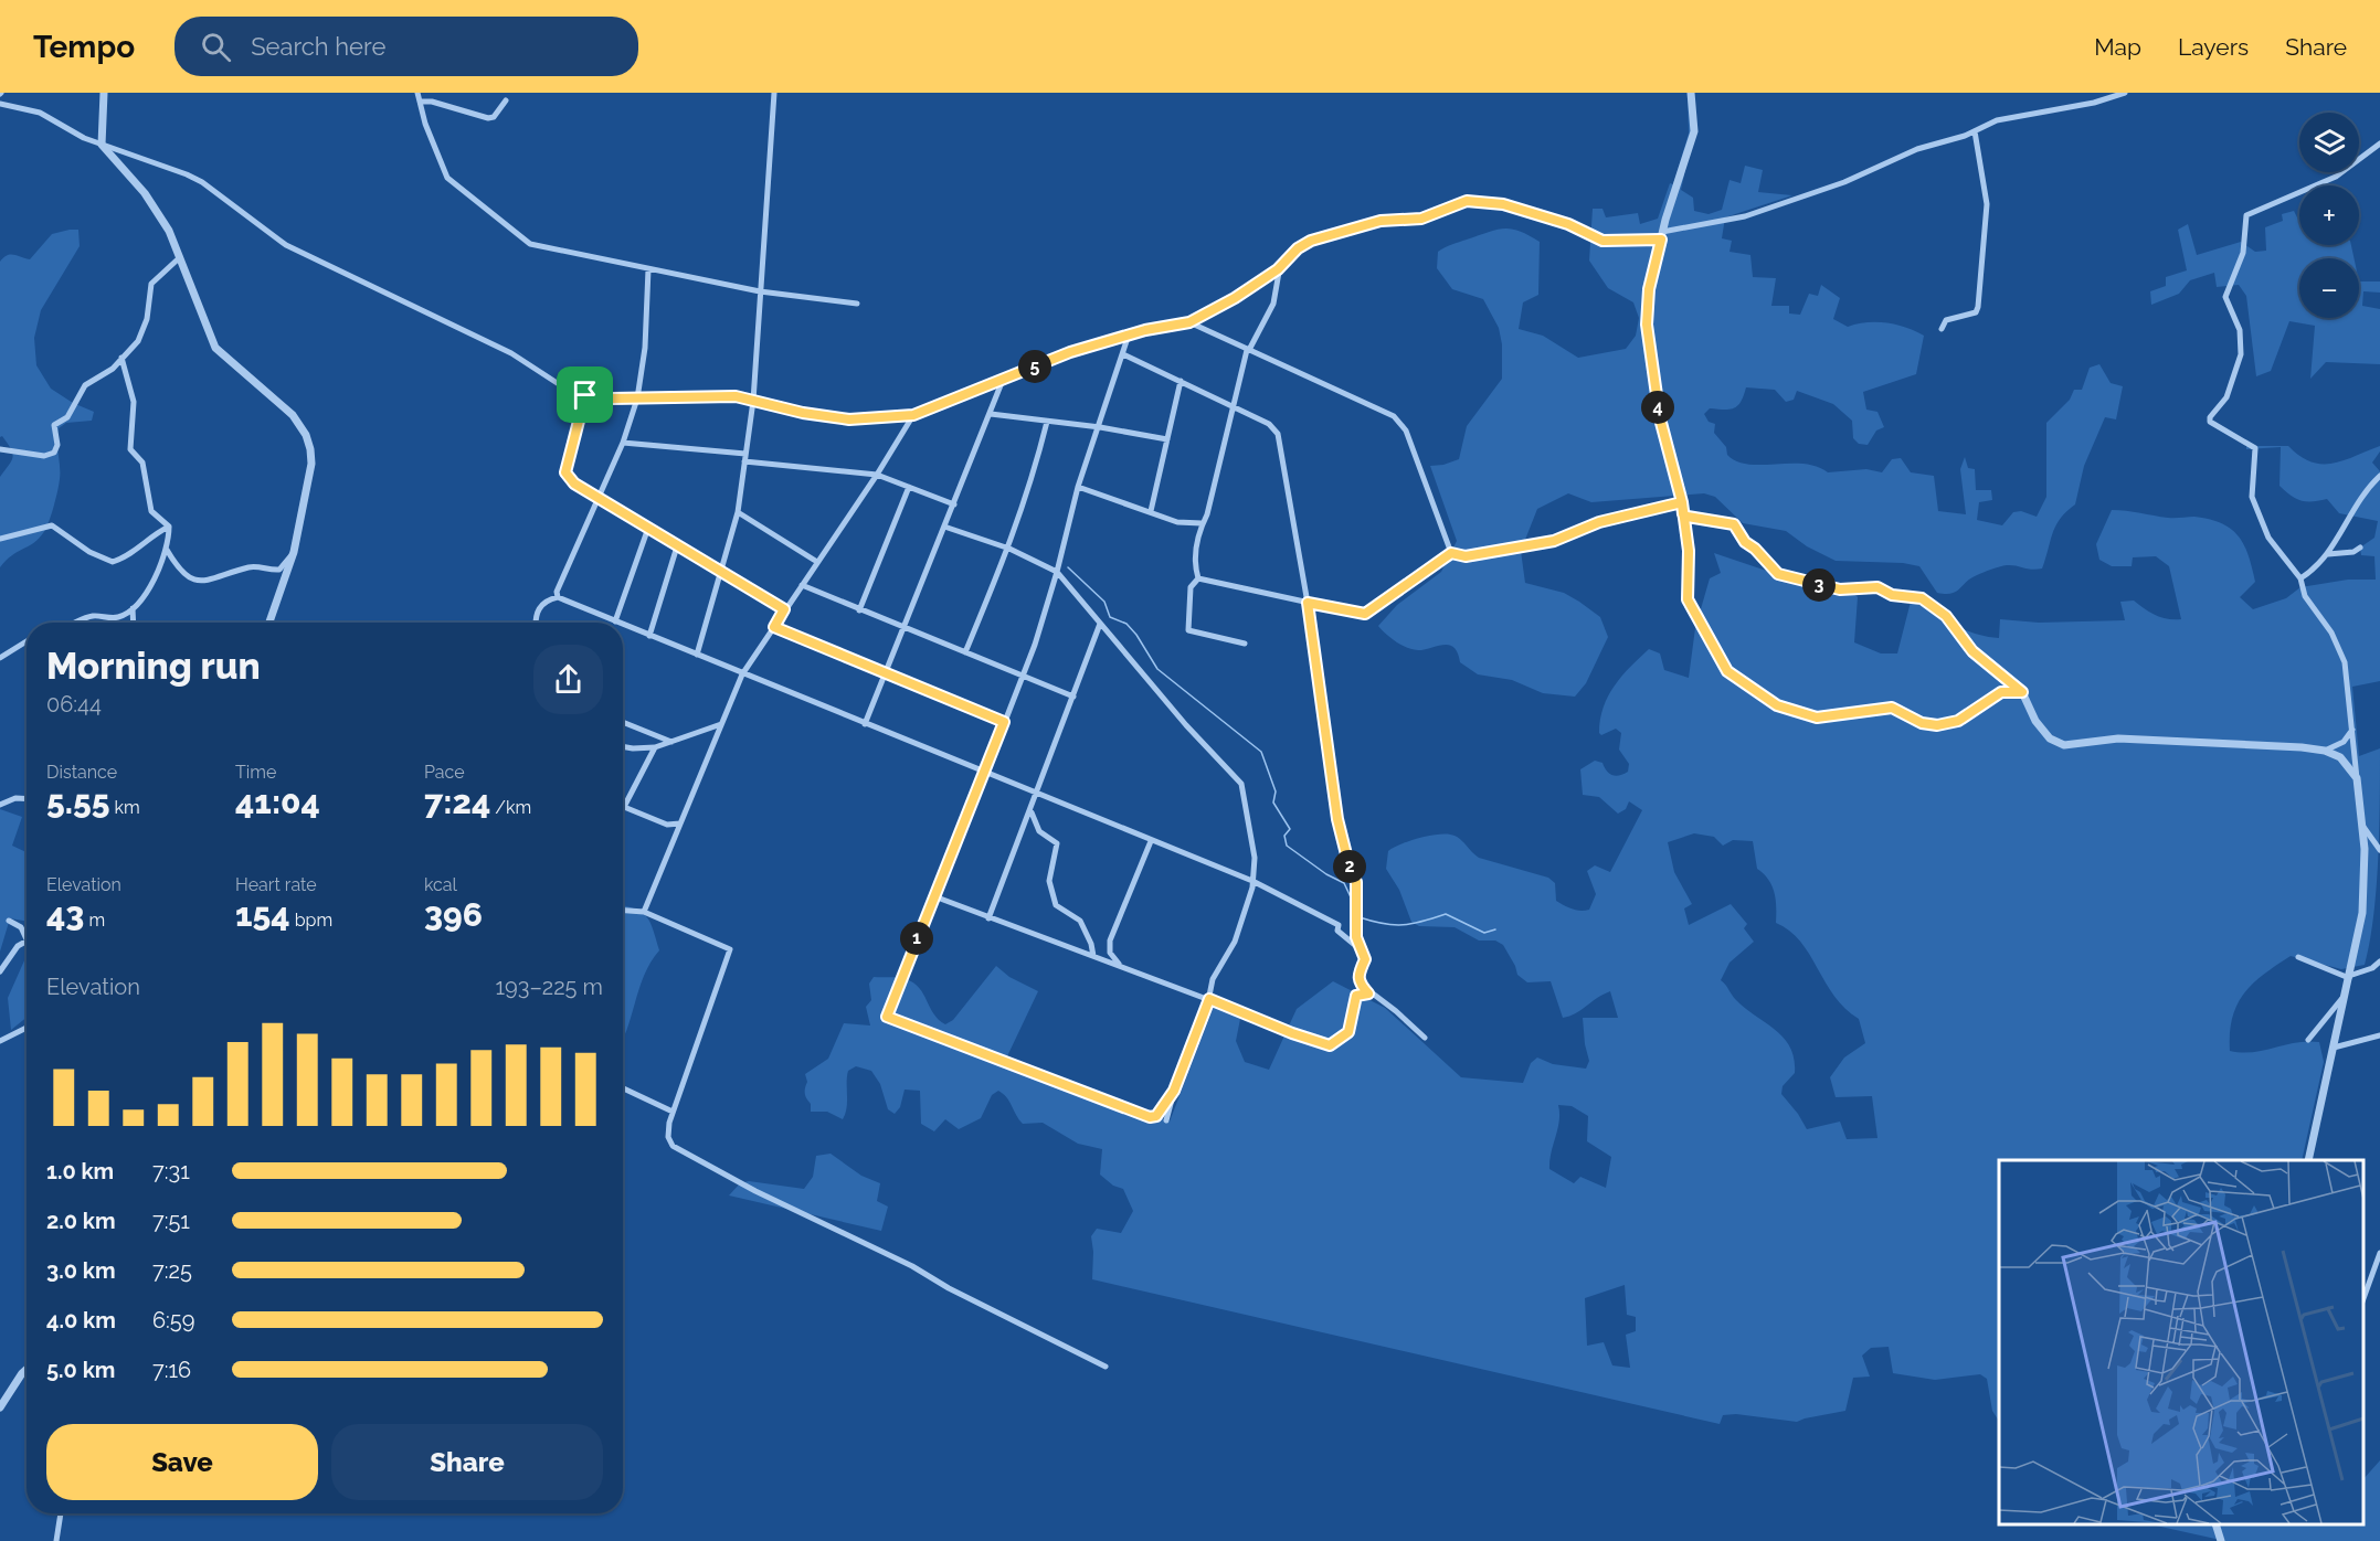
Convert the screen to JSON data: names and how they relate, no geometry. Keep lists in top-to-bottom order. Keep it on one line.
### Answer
{"page":{"header":"Tempo","search":"Search here","nav":["Map","Layers","Share"],"map_buttons":["+","−"],"pins":["5","4","3","2","1"],"heading":["Morning run","06:44"],"stats":[["Distance","5.55 km"],["Time","41:04"],["Pace","7:24 /km"],["Elevation","43 m"],["Heart rate","154 bpm"],["kcal","396"]],"chart":["Elevation","193–225 m"],"list":[{"name":"1.0 km","note":"7:31"},{"name":"2.0 km","note":"7:51"},{"name":"3.0 km","note":"7:25"},{"name":"4.0 km","note":"6:59"},{"name":"5.0 km","note":"7:16"}],"buttons":["Save","Share"]}}
